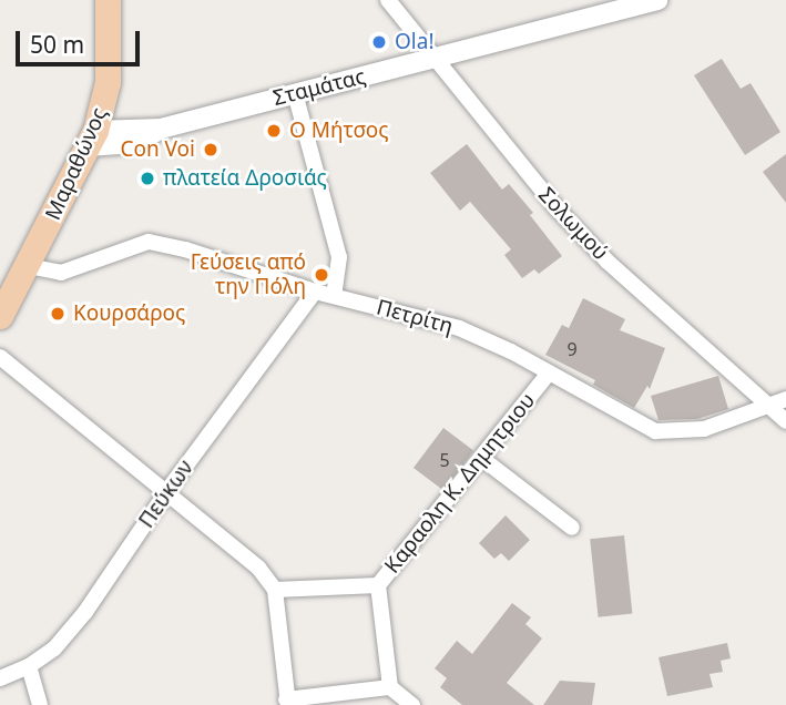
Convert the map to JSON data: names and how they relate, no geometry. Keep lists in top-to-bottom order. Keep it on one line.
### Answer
{"streets":{"main road":["Μαραθώνος"],"street":["Σταμάτας","Σολωμού","Πετρίτη","Καραολη Κ. Δημητριου","Πεύκων"]},"crossings":[["Σταμάτας","Μαραθώνος"],["Σταμάτας","Σολωμού"],["Μαραθώνος","Πετρίτη"],["Σολωμού","Πετρίτη"],["Πετρίτη","Καραολη Κ. Δημητριου"],["Πετρίτη","Πεύκων"]],"places":["Ola!","Ο Μήτσος","Con Voi","πλατεία Δροσιάς","Γεύσεις από την Πόλη","Κουρσάρος"],"house_numbers":["9","5"],"scale_bar":"50 m"}
